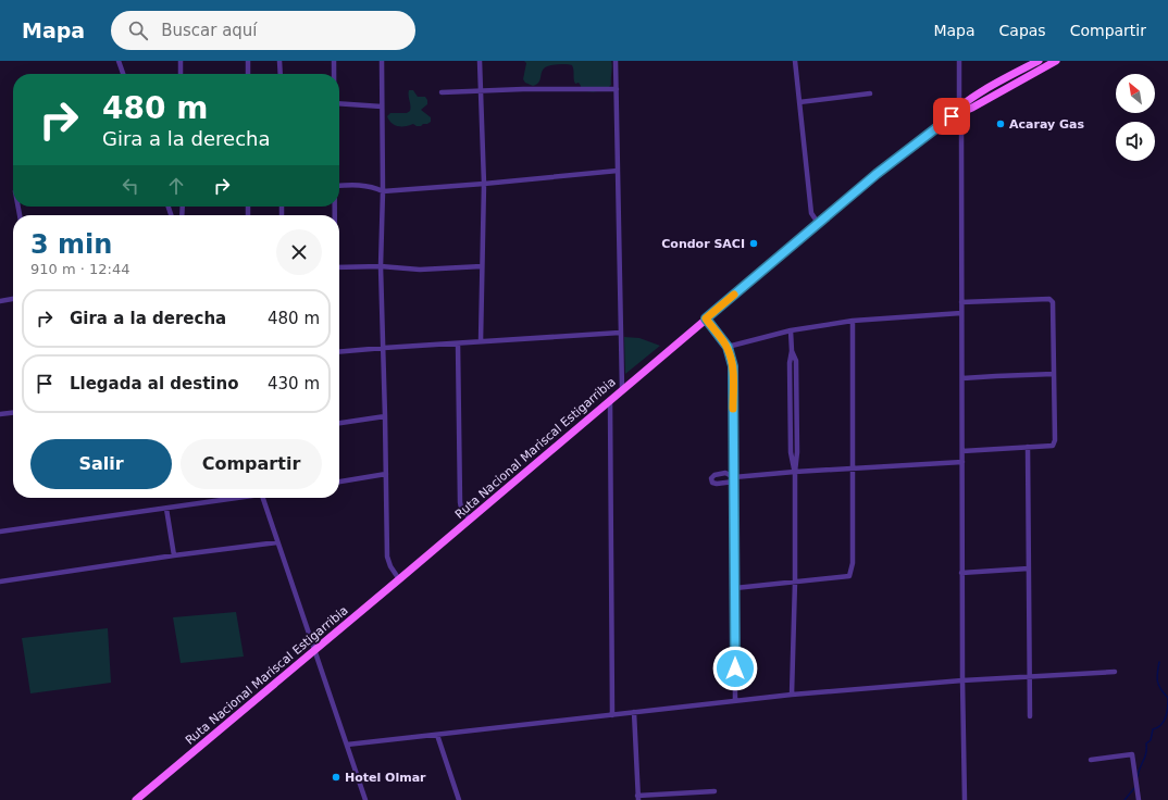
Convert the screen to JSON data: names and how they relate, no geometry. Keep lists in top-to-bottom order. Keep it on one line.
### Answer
{"streets":{"main road":["Ruta Nacional Mariscal Estigarribia"]},"places":["Acaray Gas","Condor SACI","Hotel Olmar"],"north":"top left","page":{"header":"Mapa","search":"Buscar aquí","nav":["Mapa","Capas","Compartir"],"turn":["480 m","Gira a la derecha"],"heading":["3 min","910 m · 12:44"],"list":[{"name":"Gira a la derecha","value":"480 m"},{"name":"Llegada al destino","value":"430 m"}],"buttons":["Salir","Compartir"]}}
